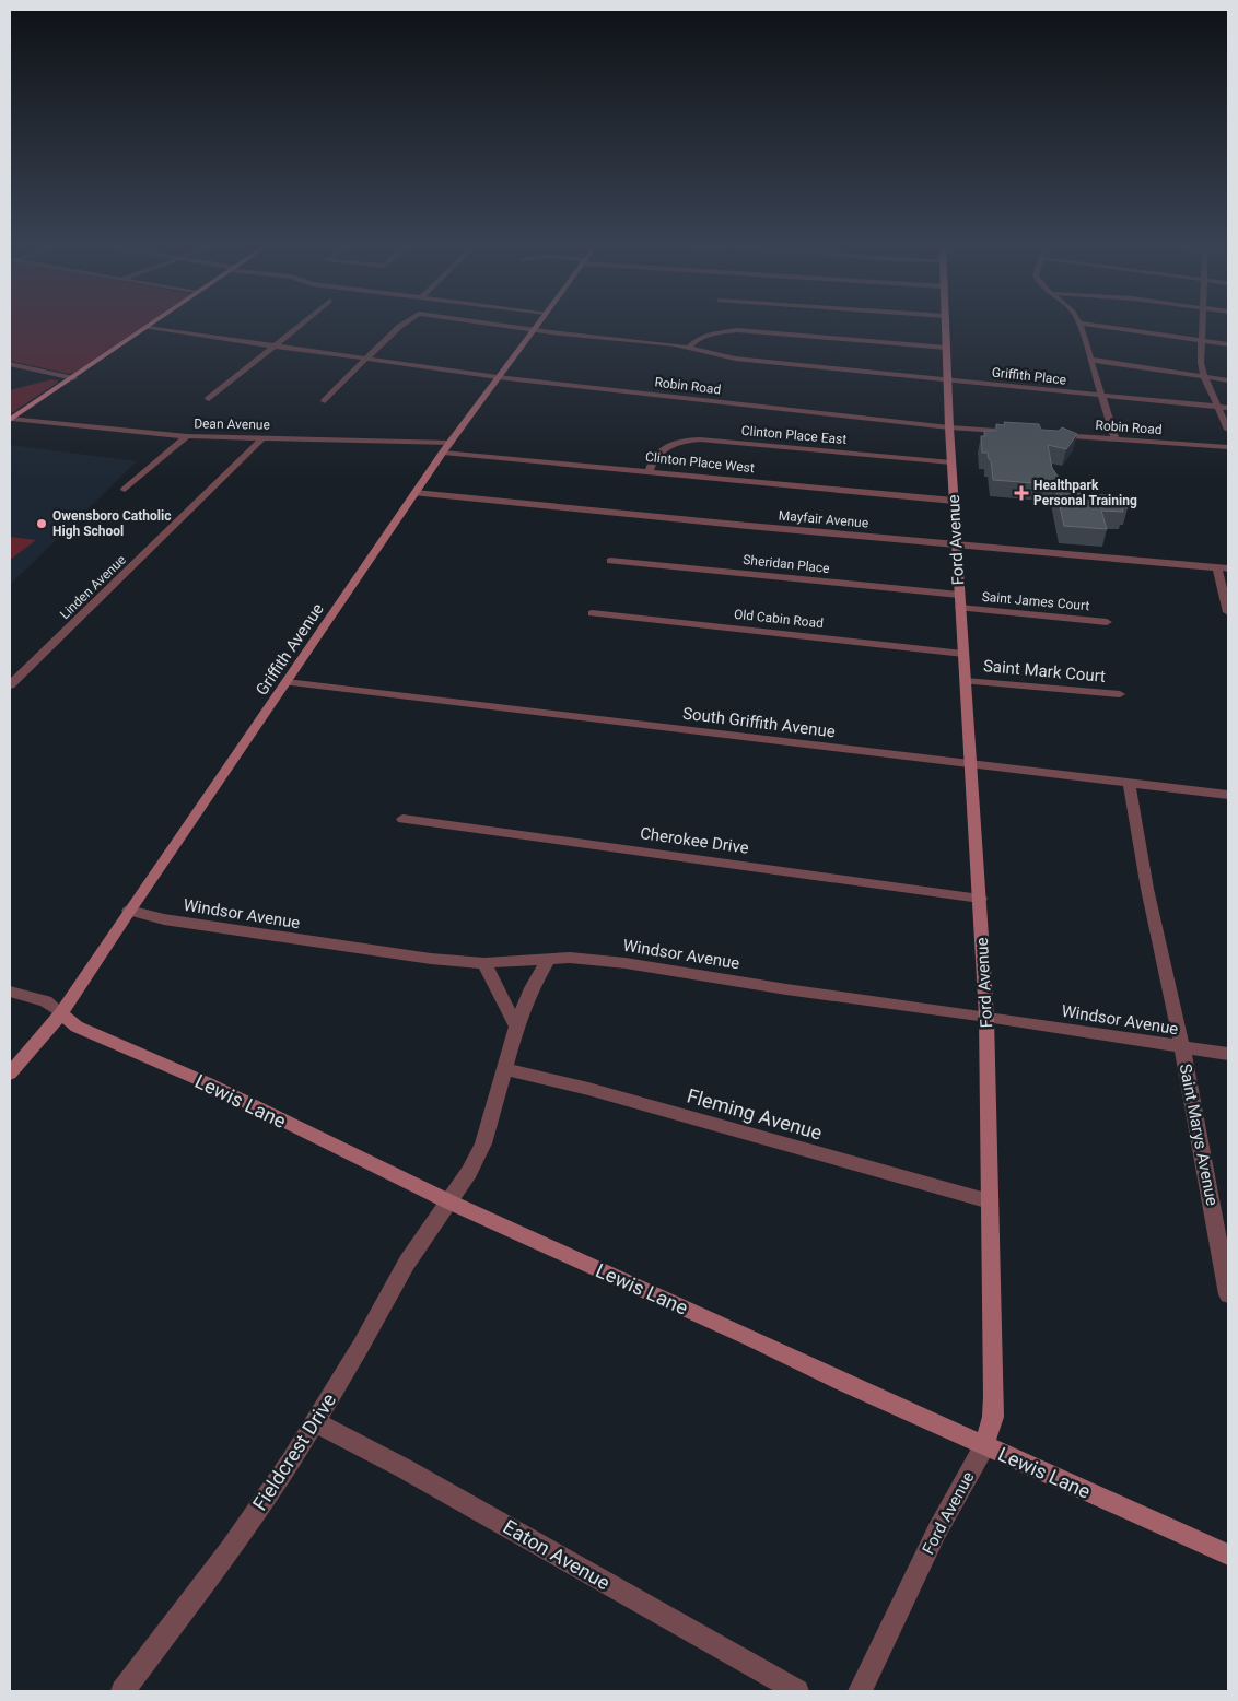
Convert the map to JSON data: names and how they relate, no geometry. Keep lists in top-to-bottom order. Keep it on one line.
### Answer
{"streets":{"street":["Griffith Place","Robin Road","Dean Avenue","Clinton Place East","Clinton Place West","Mayfair Avenue","Ford Avenue","Sheridan Place","Linden Avenue","Saint James Court","Old Cabin Road","Griffith Avenue","Saint Mark Court","South Griffith Avenue","Cherokee Drive","Windsor Avenue","Lewis Lane","Fleming Avenue","Saint Marys Avenue","Fieldcrest Drive","Eaton Avenue"]},"crossings":[["Griffith Place","Robin Road"],["Griffith Place","Ford Avenue"],["Griffith Place","Griffith Avenue"],["Robin Road","Ford Avenue"],["Robin Road","Griffith Avenue"],["Dean Avenue","Clinton Place West"],["Dean Avenue","Linden Avenue"],["Dean Avenue","Griffith Avenue"],["Clinton Place East","Clinton Place West"],["Clinton Place East","Ford Avenue"],["Clinton Place West","Ford Avenue"],["Clinton Place West","Griffith Avenue"],["Mayfair Avenue","Ford Avenue"],["Mayfair Avenue","Griffith Avenue"],["Ford Avenue","Sheridan Place"],["Ford Avenue","Saint James Court"],["Ford Avenue","Old Cabin Road"],["Ford Avenue","Saint Mark Court"],["Ford Avenue","South Griffith Avenue"],["Ford Avenue","Cherokee Drive"],["Ford Avenue","Windsor Avenue"],["Ford Avenue","Lewis Lane"],["Ford Avenue","Fleming Avenue"],["Sheridan Place","Saint James Court"],["Griffith Avenue","South Griffith Avenue"],["Griffith Avenue","Windsor Avenue"],["Griffith Avenue","Lewis Lane"],["South Griffith Avenue","Saint Marys Avenue"],["Windsor Avenue","Saint Marys Avenue"],["Windsor Avenue","Fieldcrest Drive"],["Lewis Lane","Fieldcrest Drive"],["Fleming Avenue","Fieldcrest Drive"],["Fieldcrest Drive","Eaton Avenue"]],"places":{"health":["Healthpark Personal Training"],"other":["Owensboro Catholic High School"]}}
